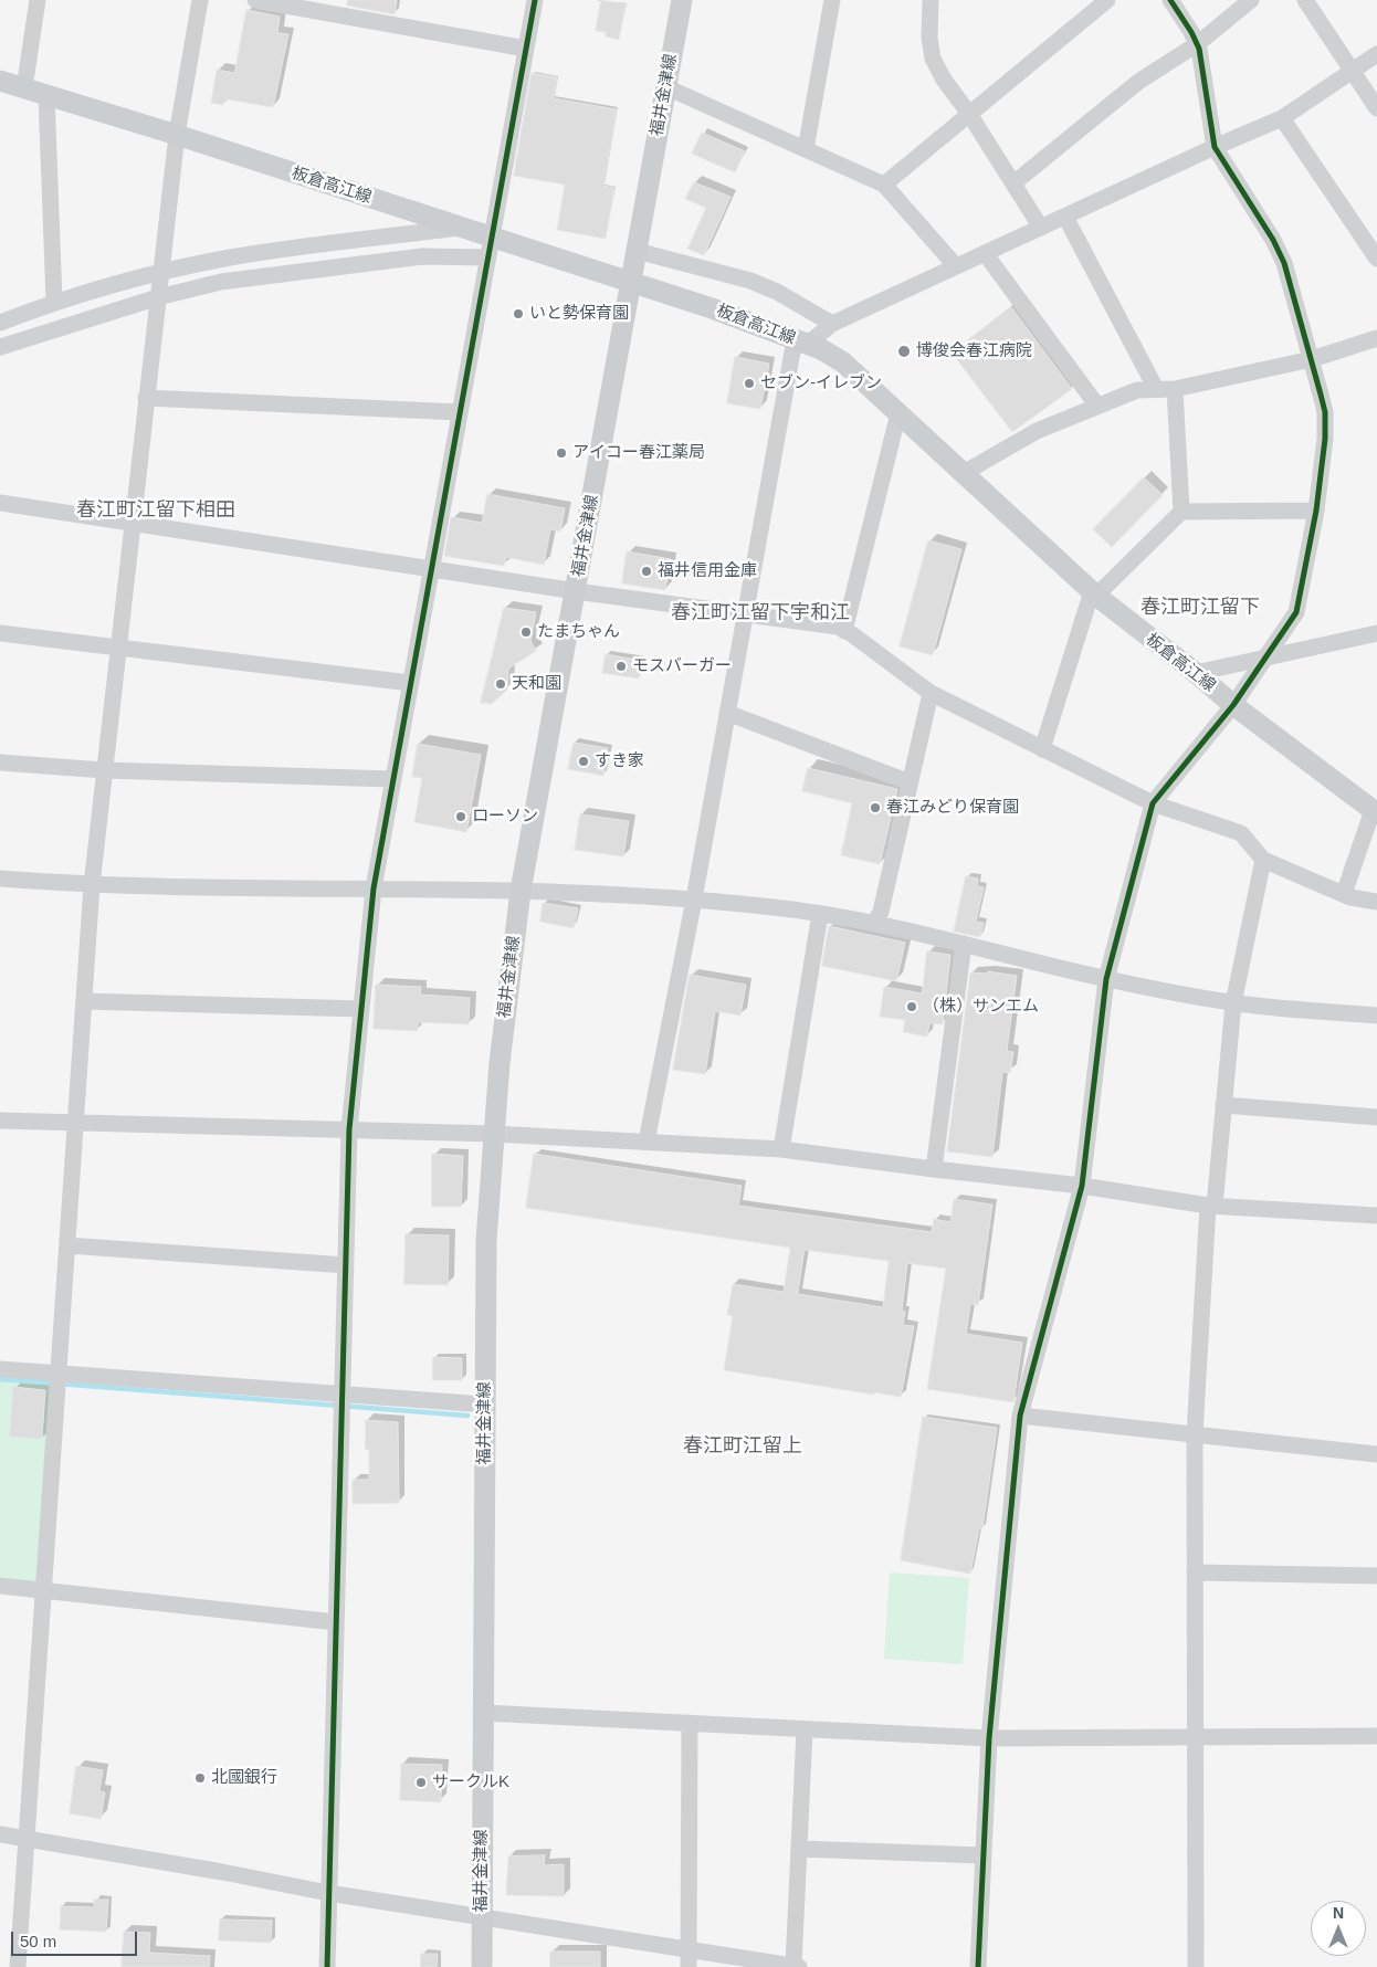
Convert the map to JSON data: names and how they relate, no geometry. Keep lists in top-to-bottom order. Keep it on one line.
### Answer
{"streets":{"main road":["福井金津線","板倉高江線"]},"crossings":[["福井金津線","板倉高江線"]],"districts":["春江町江留下相田","春江町江留下","春江町江留下宇和江","春江町江留上"],"places":["いと勢保育園","博俊会春江病院","セブン-イレブン","アイコー春江薬局","福井信用金庫","たまちゃん","モスバーガー","天和園","すき家","春江みどり保育園","ローソン","（株）サンエム","北國銀行","サークルK"],"scale_bar":"50 m","north":"top"}
